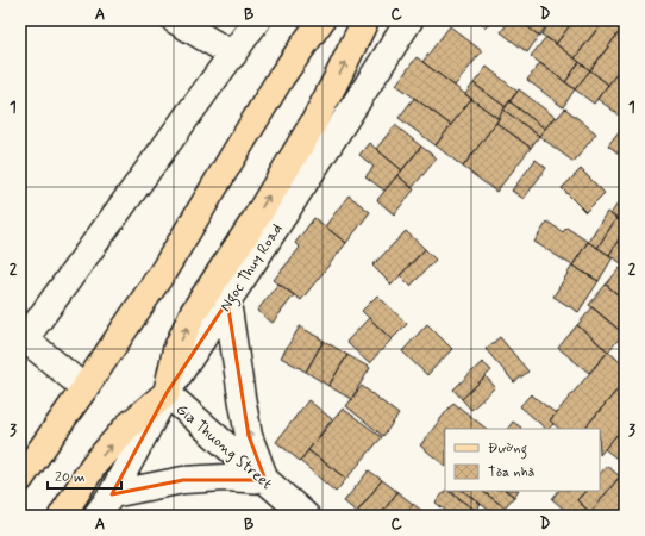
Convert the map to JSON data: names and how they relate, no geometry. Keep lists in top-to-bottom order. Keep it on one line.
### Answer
{"streets":{"street":["Ngoc Thuy Road","Gia Thuong Street"]},"crossings":[["Ngoc Thuy Road","Gia Thuong Street"]],"legend":["Đường","Tòa nhà"],"scale_bar":"20 m","grid":{"columns":["A","B","C","D"],"rows":["1","2","3"]}}
